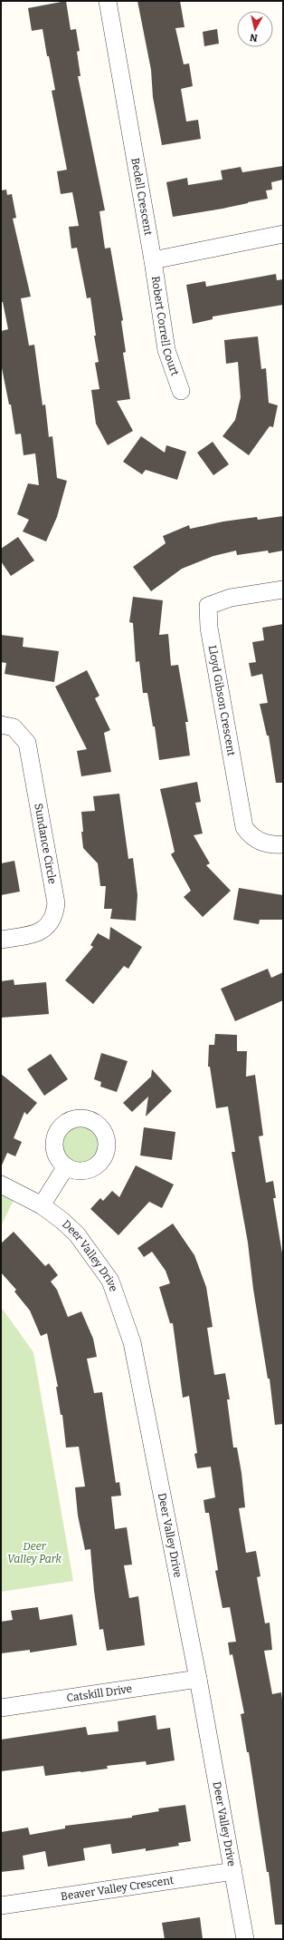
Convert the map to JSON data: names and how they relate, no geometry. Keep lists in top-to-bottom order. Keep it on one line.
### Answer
{"streets":{"street":["Bedell Crescent","Robert Correll Court","Lloyd Gibson Crescent","Sundance Circle","Deer Valley Drive","Catskill Drive","Beaver Valley Crescent"]},"crossings":[["Bedell Crescent","Robert Correll Court"],["Deer Valley Drive","Catskill Drive"],["Deer Valley Drive","Beaver Valley Crescent"]],"parks":["Deer Valley Park"],"north":"bottom"}
